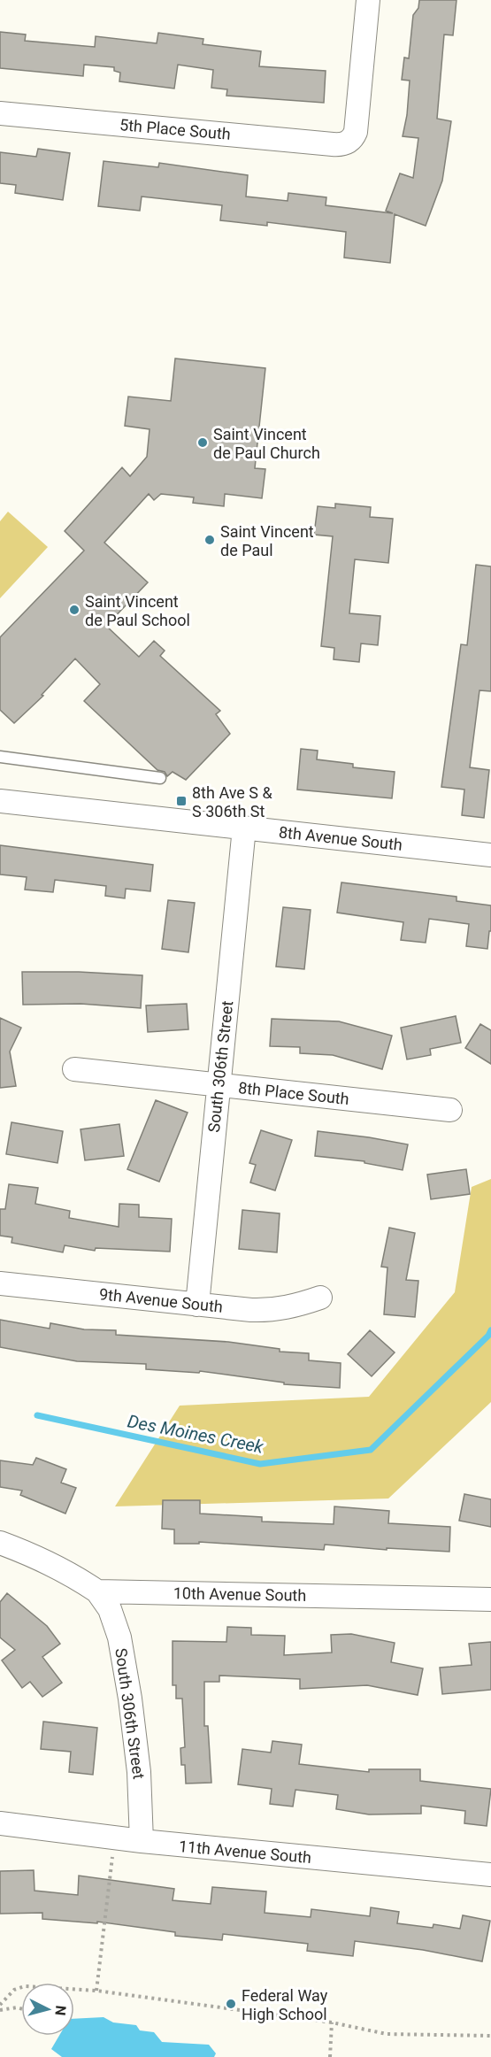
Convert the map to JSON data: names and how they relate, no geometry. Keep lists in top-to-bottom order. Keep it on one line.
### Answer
{"streets":{"street":["5th Place South","8th Avenue South","South 306th Street","8th Place South","9th Avenue South","10th Avenue South","11th Avenue South"]},"crossings":[["8th Avenue South","South 306th Street"],["South 306th Street","8th Place South"],["South 306th Street","9th Avenue South"],["South 306th Street","10th Avenue South"],["South 306th Street","11th Avenue South"]],"water":["Des Moines Creek"],"places":{"other":["Saint Vincent de Paul Church","Saint Vincent de Paul","Saint Vincent de Paul School","Federal Way High School"],"transit":["8th Ave S & S 306th St"]},"north":"right"}
